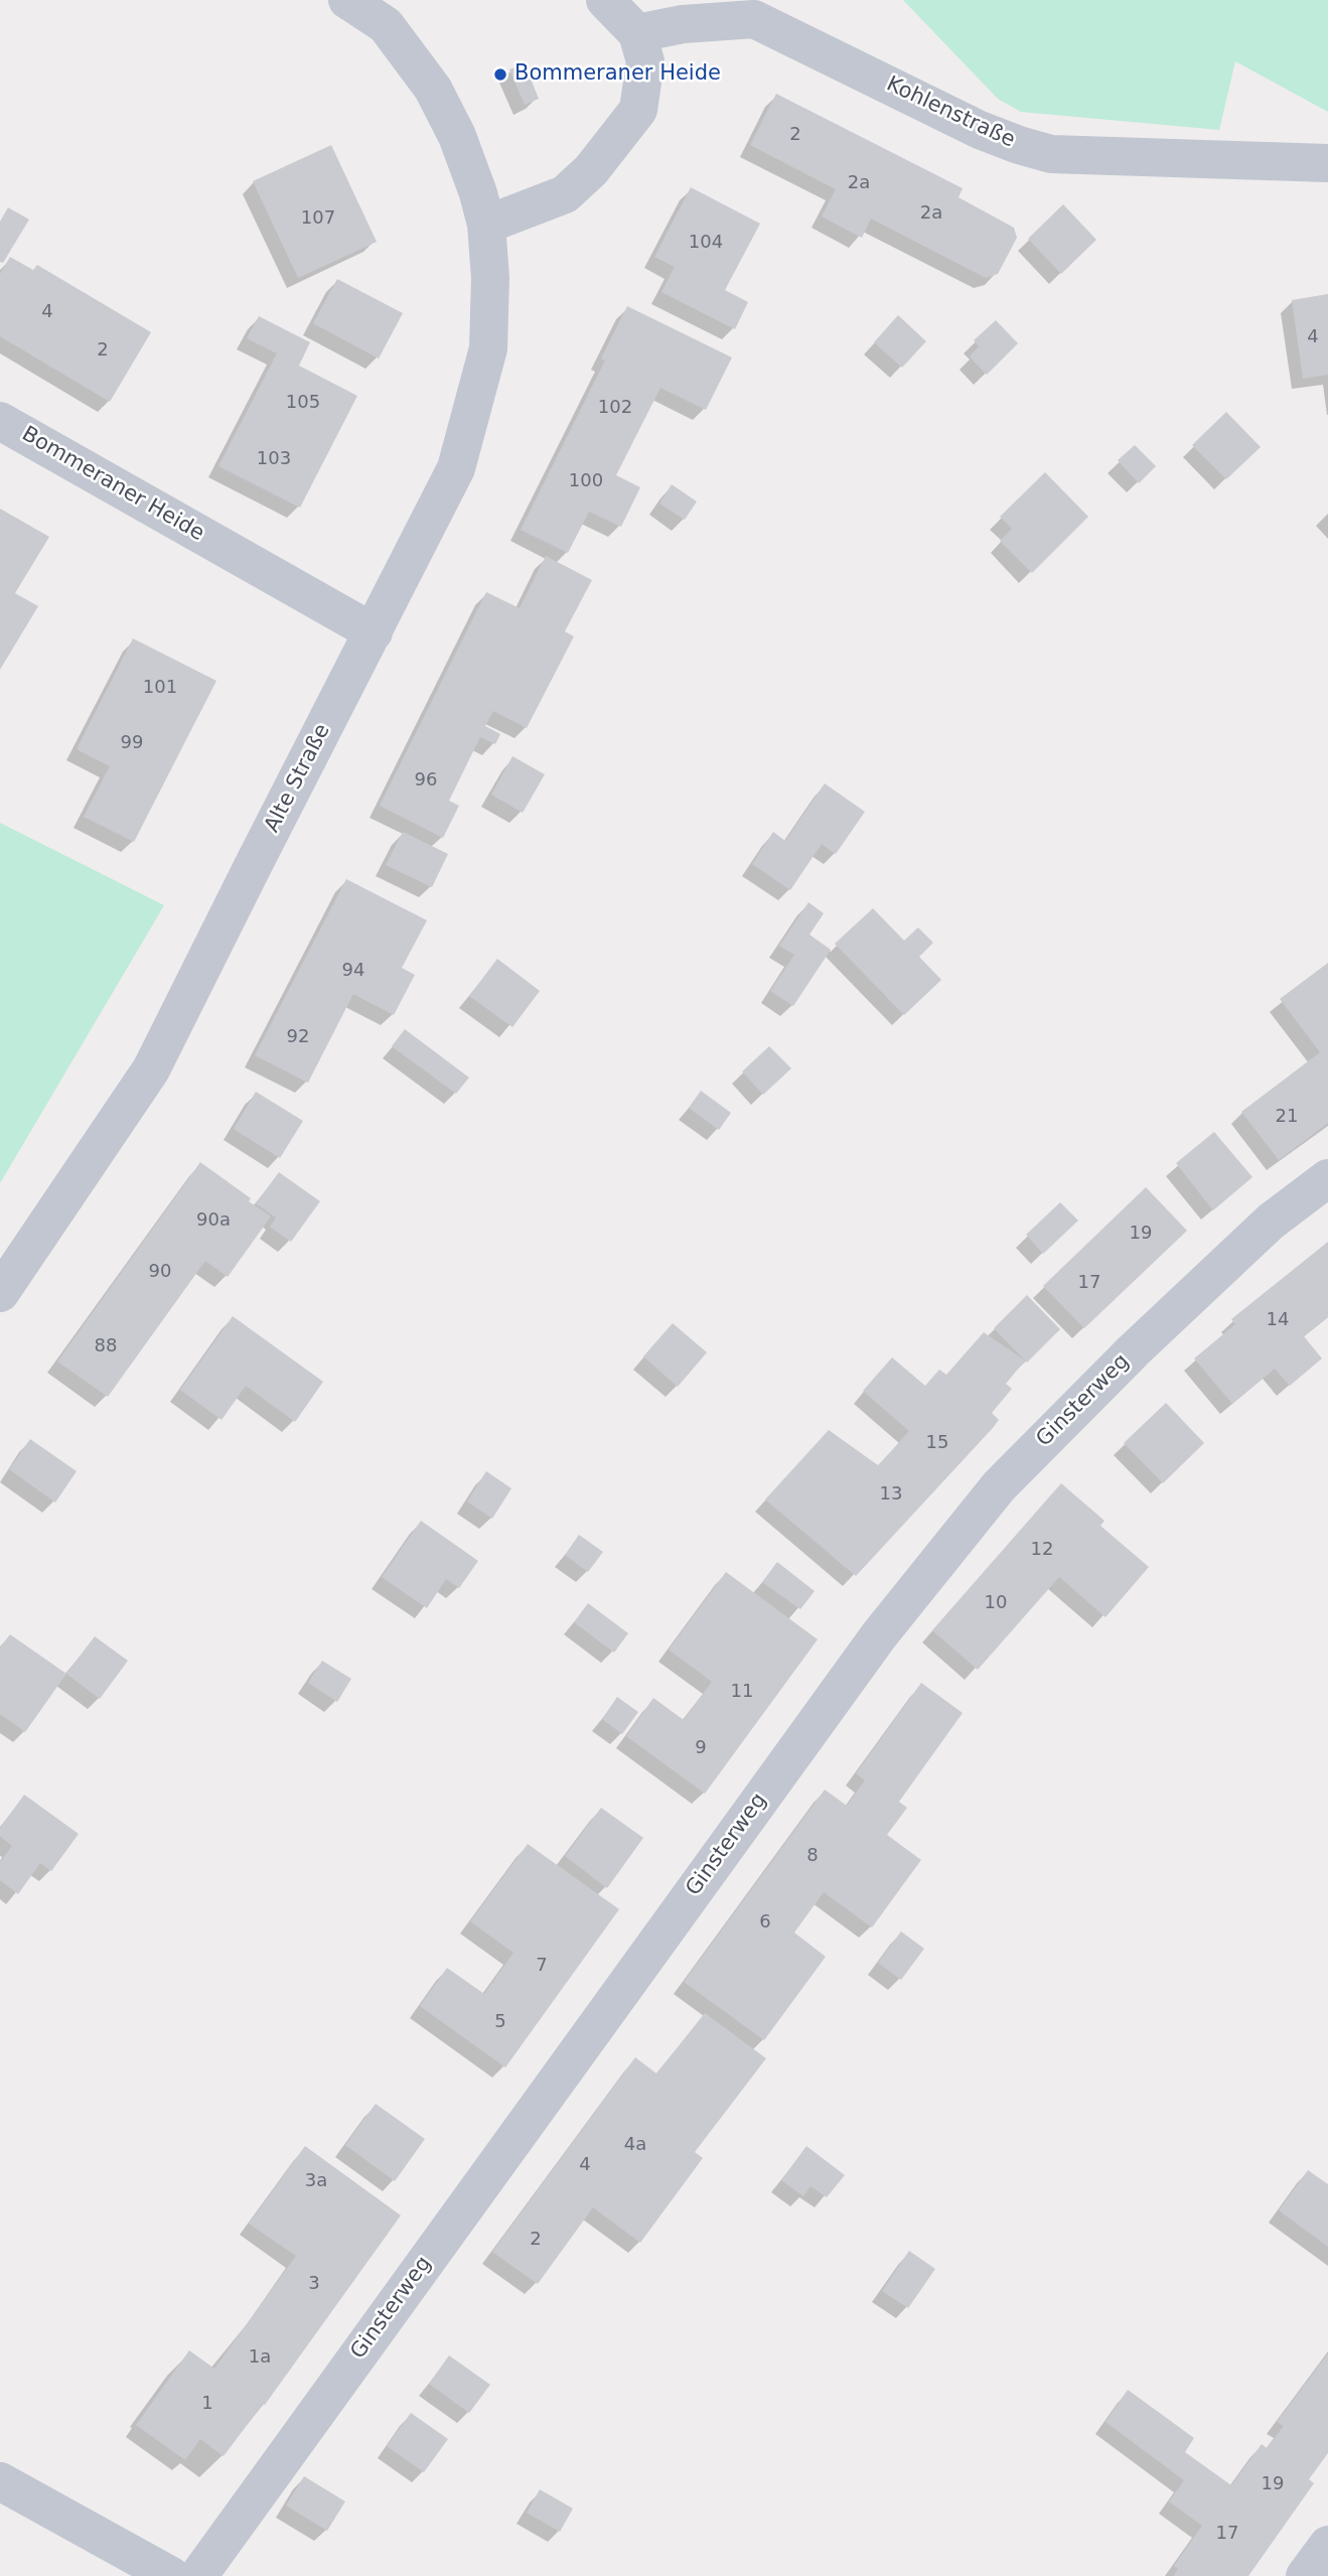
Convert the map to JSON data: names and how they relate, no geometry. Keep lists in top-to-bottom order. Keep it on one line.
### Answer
{"streets":{"street":["Kohlenstraße","Bommeraner Heide","Alte Straße","Ginsterweg"]},"crossings":[["Bommeraner Heide","Alte Straße"]],"places":["Bommeraner Heide"],"house_numbers":["2","2a","2a","107","104","4","4","2","105","102","103","100","101","99","96","94","92","21","90a","19","90","17","14","88","15","13","12","10","11","9","8","6","7","5","4a","4","3a","2","3","1a","1","19","17"]}
